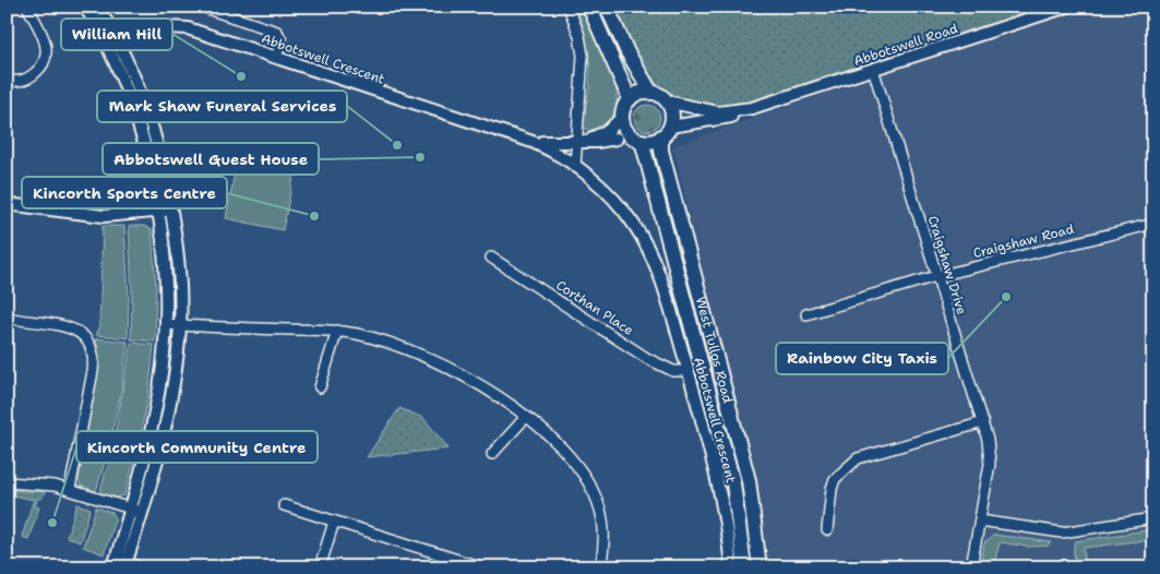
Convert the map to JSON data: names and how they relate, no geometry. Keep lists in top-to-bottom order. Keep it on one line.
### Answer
{"streets":{"main road":["West Tullos Road"],"street":["Abbotswell Road","Abbotswell Crescent","Craigshaw Road","Craigshaw Drive","Corthan Place"]},"crossings":[["Abbotswell Road","Craigshaw Drive"],["Abbotswell Crescent","Corthan Place"],["Abbotswell Crescent","West Tullos Road"],["Craigshaw Road","Craigshaw Drive"]],"places":["William Hill","Mark Shaw Funeral Services","Abbotswell Guest House","Kincorth Sports Centre","Rainbow City Taxis","Kincorth Community Centre"]}
